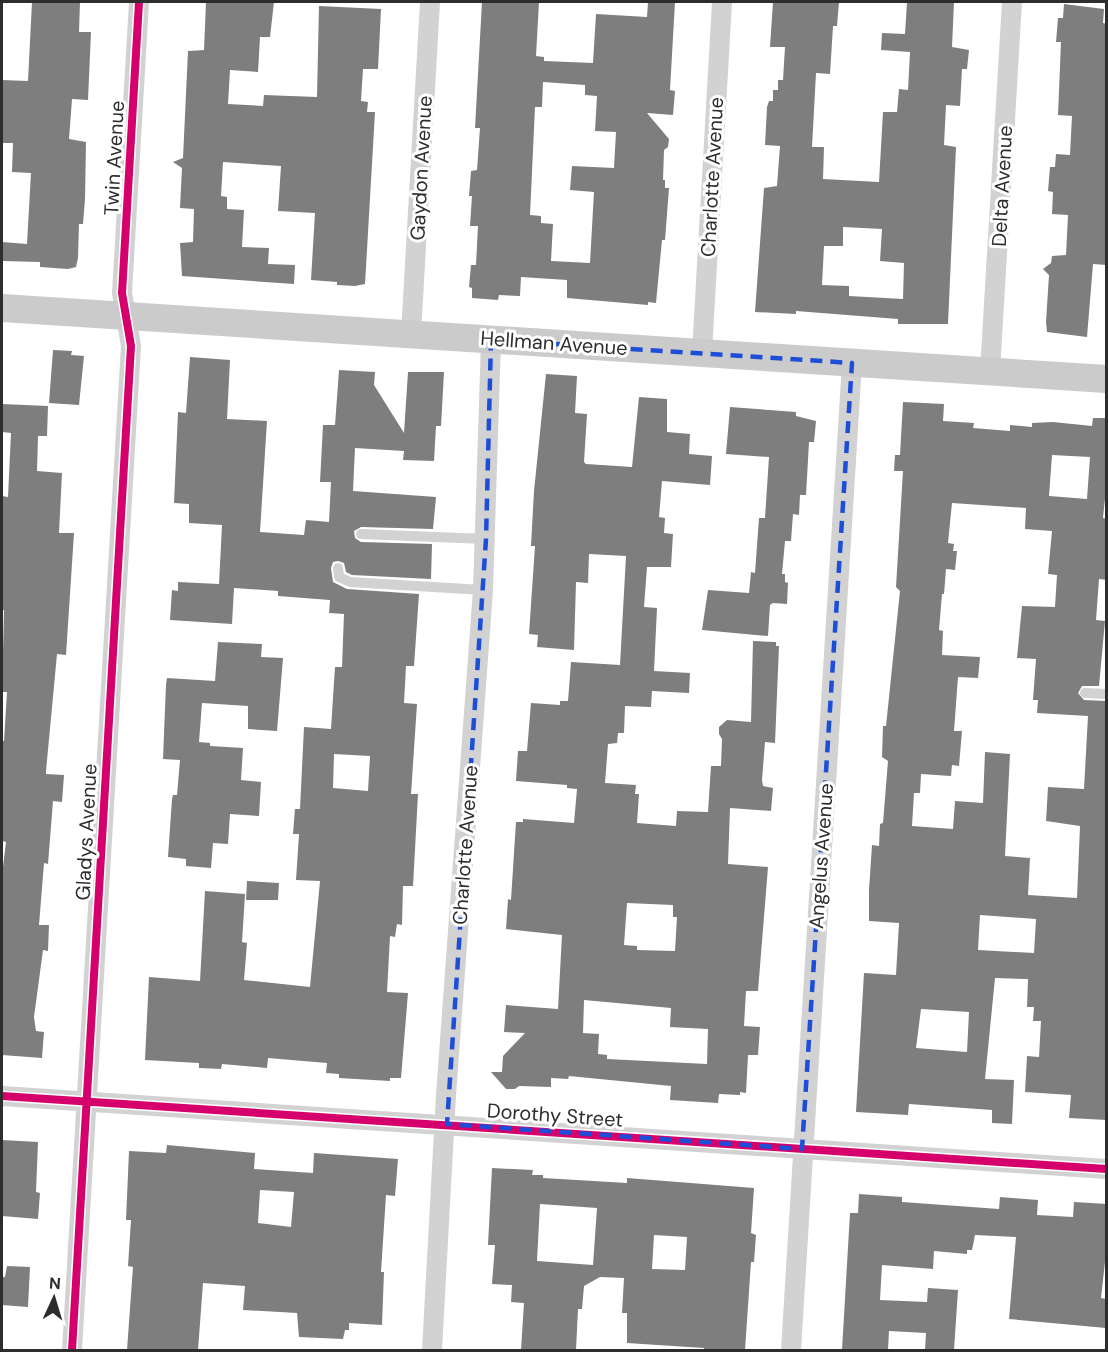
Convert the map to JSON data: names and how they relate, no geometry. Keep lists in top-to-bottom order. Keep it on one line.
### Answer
{"streets":{"street":["Twin Avenue","Gaydon Avenue","Charlotte Avenue","Delta Avenue","Hellman Avenue","Gladys Avenue","Angelus Avenue","Dorothy Street"]},"crossings":[["Twin Avenue","Hellman Avenue"],["Twin Avenue","Gladys Avenue"],["Gaydon Avenue","Hellman Avenue"],["Charlotte Avenue","Hellman Avenue"],["Charlotte Avenue","Dorothy Street"],["Delta Avenue","Hellman Avenue"],["Hellman Avenue","Gladys Avenue"],["Hellman Avenue","Angelus Avenue"],["Gladys Avenue","Dorothy Street"],["Angelus Avenue","Dorothy Street"]],"north":"top"}
